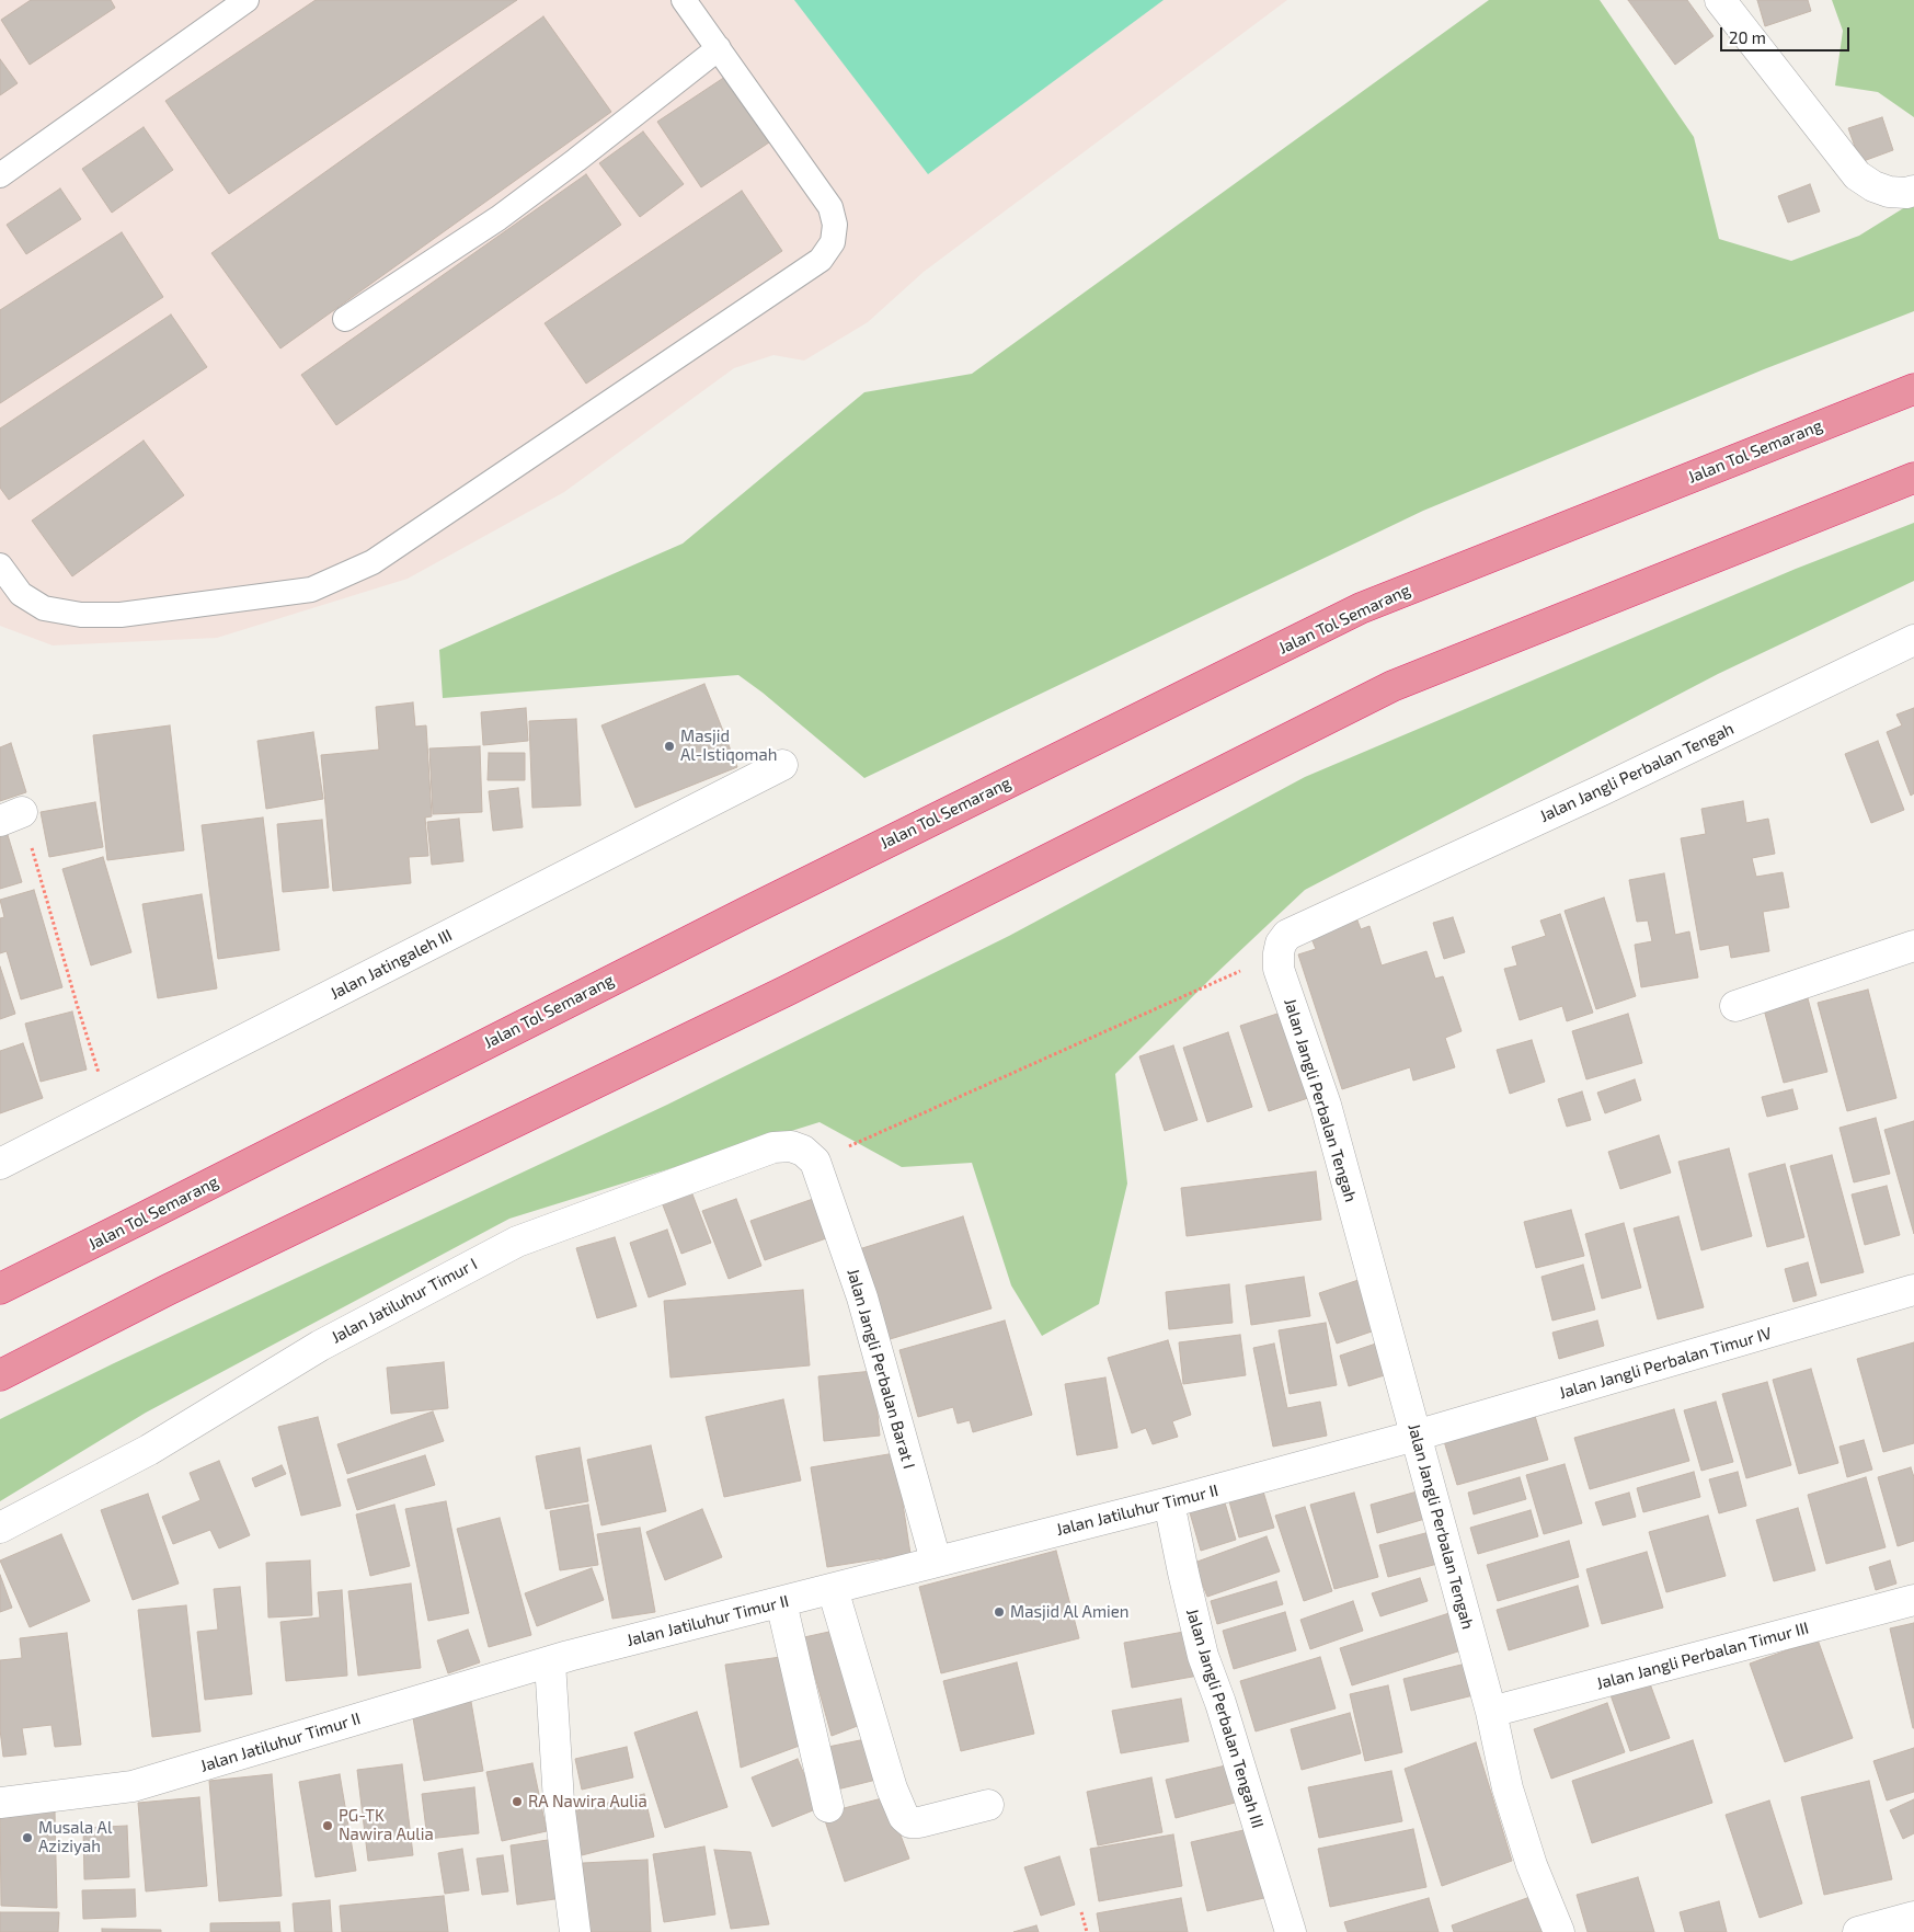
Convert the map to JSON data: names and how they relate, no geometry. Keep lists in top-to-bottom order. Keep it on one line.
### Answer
{"streets":{"highway":["Jalan Tol Semarang"],"street":["Jalan Jangli Perbalan Tengah","Jalan Jatingaleh III","Jalan Jatiluhur Timur I","Jalan Jangli Perbalan Timur IV","Jalan Jangli Perbalan Barat I","Jalan Jatiluhur Timur II","Jalan Jangli Perbalan Timur III","Jalan Jangli Perbalan Tengah III"]},"crossings":[["Jalan Jangli Perbalan Tengah","Jalan Jangli Perbalan Timur IV"],["Jalan Jangli Perbalan Tengah","Jalan Jatiluhur Timur II"],["Jalan Jangli Perbalan Tengah","Jalan Jangli Perbalan Timur III"],["Jalan Jatiluhur Timur I","Jalan Jangli Perbalan Barat I"],["Jalan Jangli Perbalan Timur IV","Jalan Jatiluhur Timur II"],["Jalan Jangli Perbalan Barat I","Jalan Jatiluhur Timur II"],["Jalan Jatiluhur Timur II","Jalan Jangli Perbalan Tengah III"]],"places":["Masjid Al-Istiqomah","Masjid Al Amien","RA Nawira Aulia","PG-TK Nawira Aulia","Musala Al Aziziyah"],"scale_bar":"20 m"}
